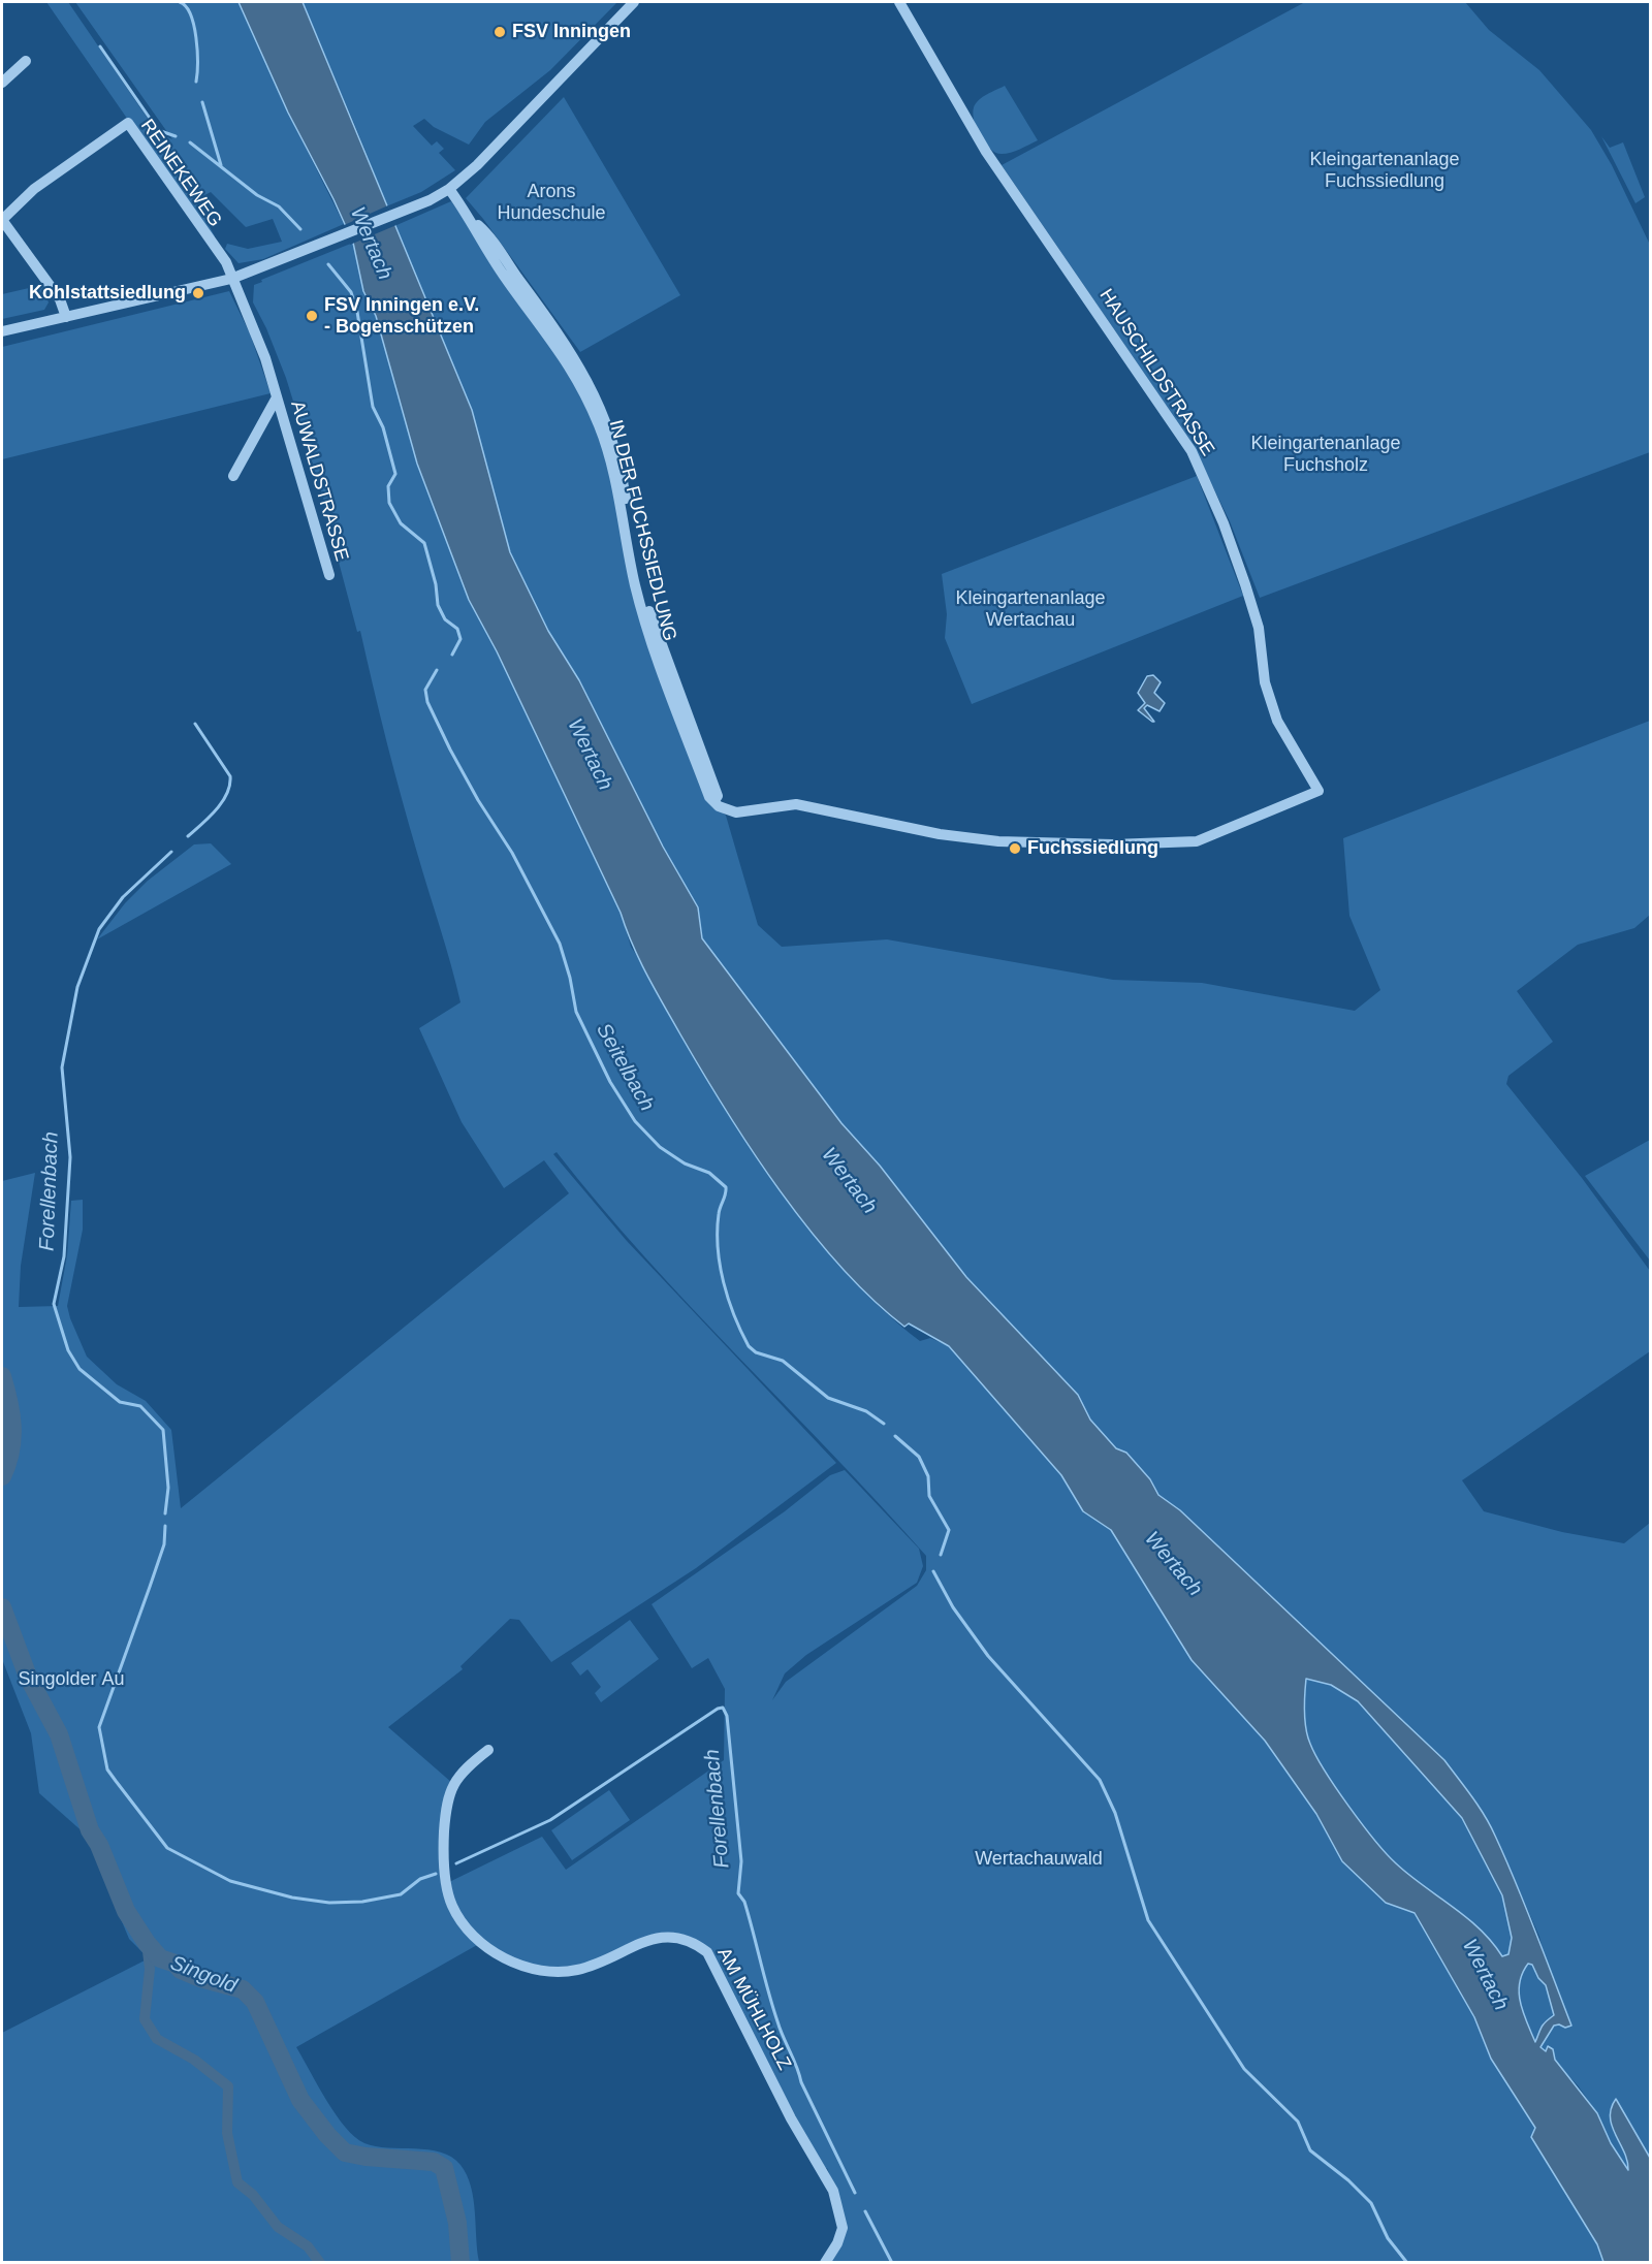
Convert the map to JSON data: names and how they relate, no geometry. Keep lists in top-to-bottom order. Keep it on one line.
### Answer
{"streets":{"street":["REINEKEWEG","HAUSCHILDSTRASSE","AUWALDSTRASSE","IN DER FUCHSSIEDLUNG","AM MÜHLHOLZ"]},"crossings":[["REINEKEWEG","AUWALDSTRASSE"],["HAUSCHILDSTRASSE","IN DER FUCHSSIEDLUNG"]],"water":["Wertach","Seitelbach","Forellenbach","Singold"],"parks":["Kleingartenanlage Fuchssiedlung","Arons Hundeschule","Kleingartenanlage Fuchsholz","Kleingartenanlage Wertachau","Singolder Au","Wertachauwald"],"places":["FSV Inningen","Kohlstattsiedlung","FSV Inningen e.V. - Bogenschützen","Fuchssiedlung"]}
